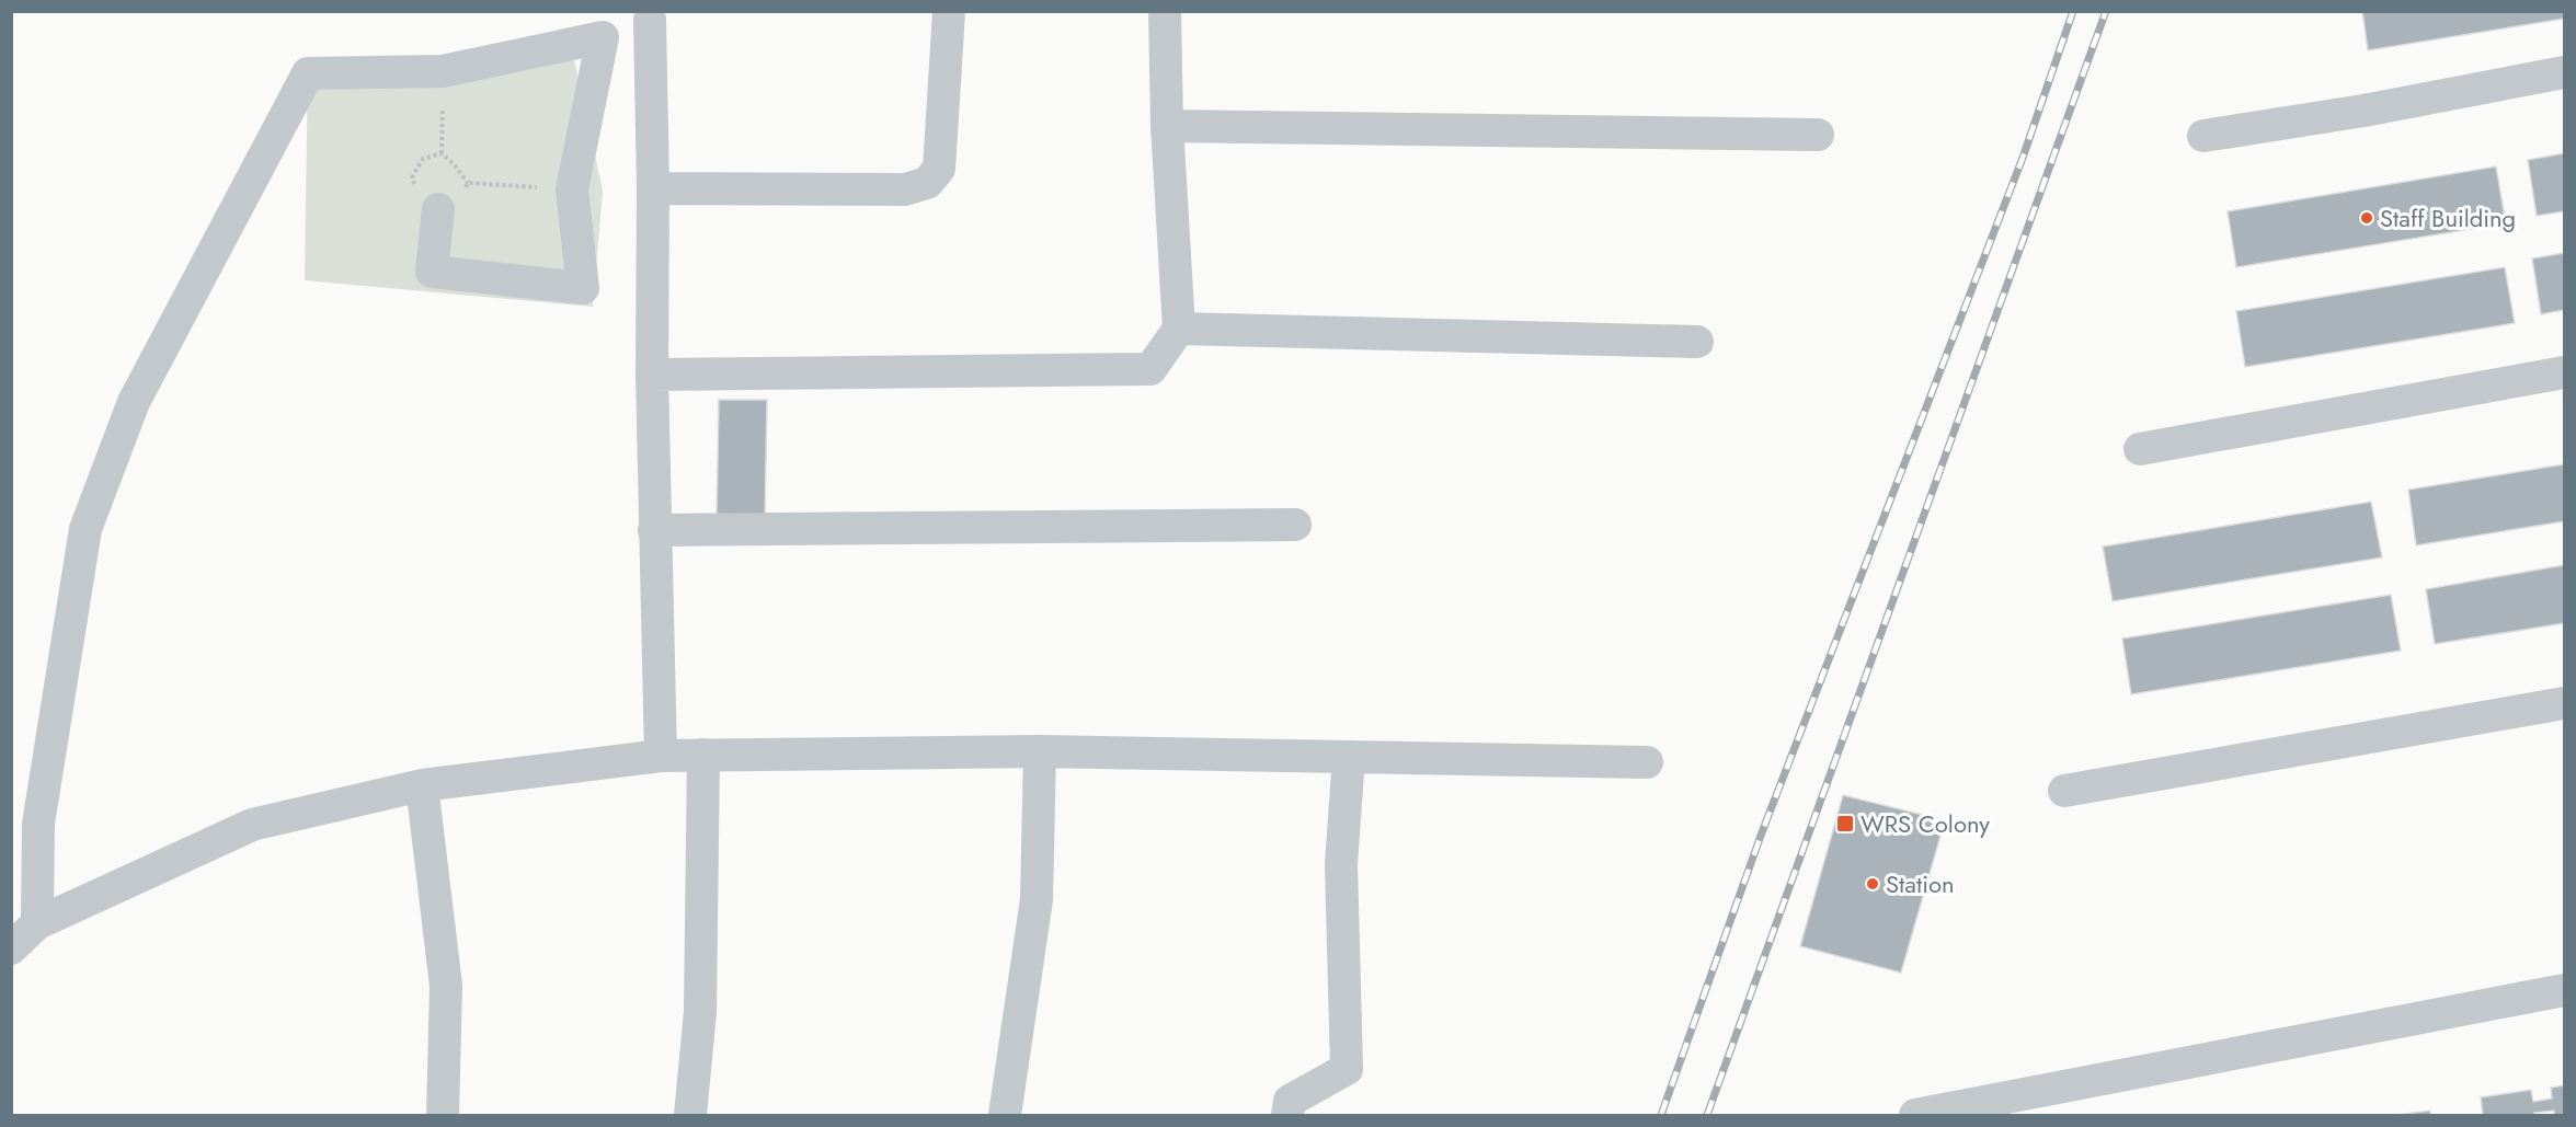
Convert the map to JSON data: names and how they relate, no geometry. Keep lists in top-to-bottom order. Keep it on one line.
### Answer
{"places":{"other":["Staff Building","Station"],"transit":["WRS Colony"]}}
